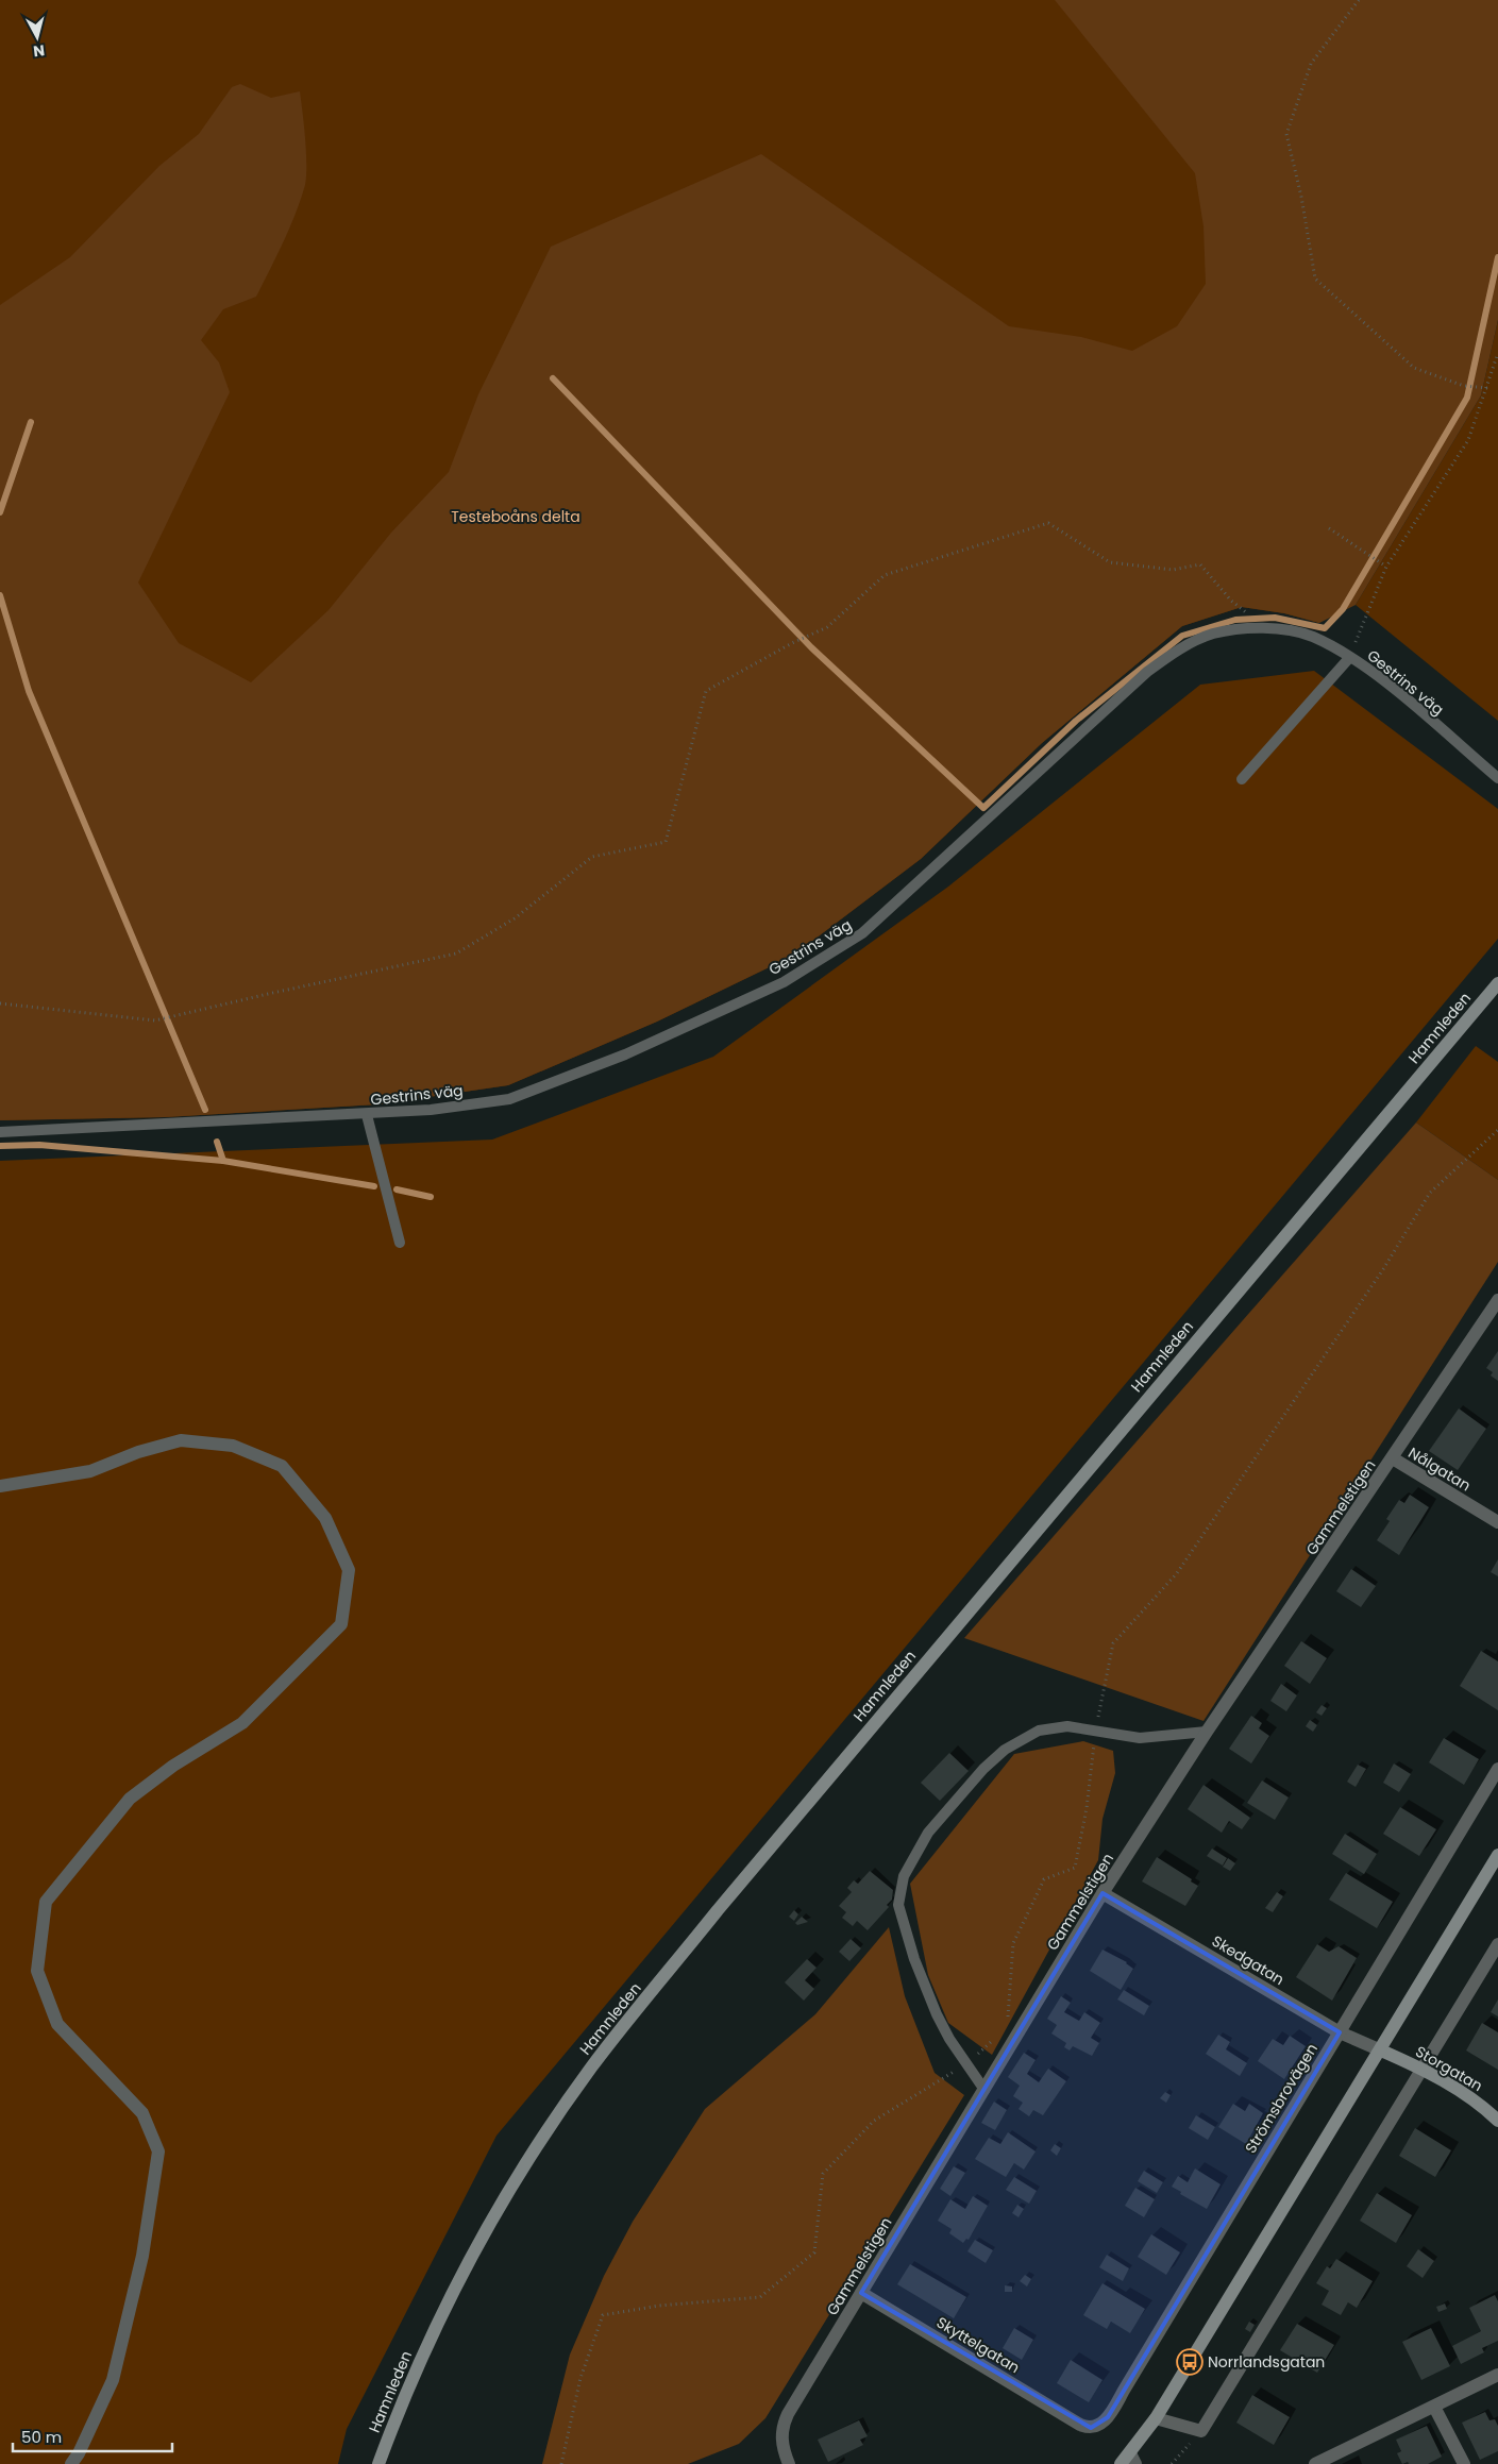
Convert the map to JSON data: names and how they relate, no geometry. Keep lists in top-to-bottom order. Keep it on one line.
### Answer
{"streets":{"main road":["Hamnleden","Storgatan"],"street":["Nålgatan","Gammelstigen","Skedgatan","Strömsbrovägen","Skyttelgatan"],"lane":["Gestrins väg"]},"crossings":[["Nålgatan","Gammelstigen"],["Gammelstigen","Skedgatan"],["Gammelstigen","Skyttelgatan"],["Skedgatan","Storgatan"],["Skedgatan","Strömsbrovägen"],["Strömsbrovägen","Skyttelgatan"]],"parks":["Testeboåns delta"],"places":{"bus stop":["Norrlandsgatan"]},"scale_bar":"50 m","north":"bottom"}
